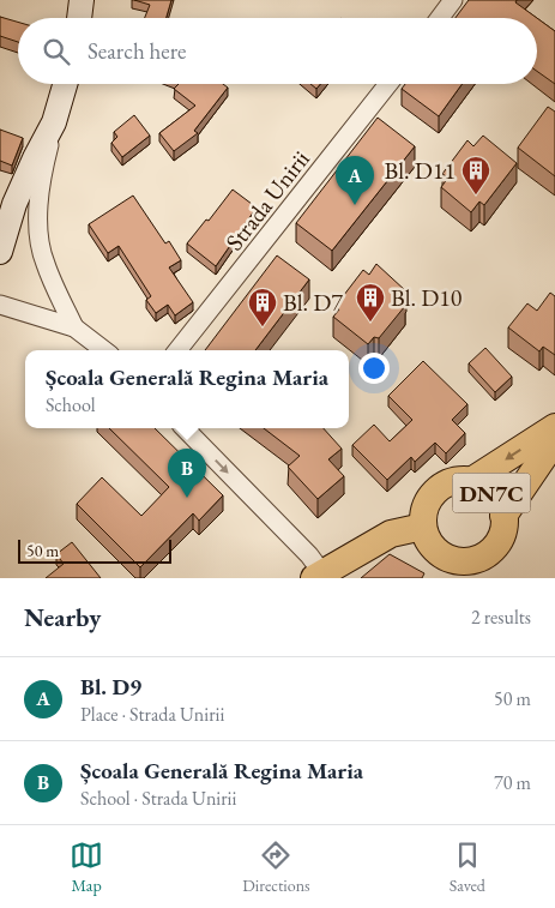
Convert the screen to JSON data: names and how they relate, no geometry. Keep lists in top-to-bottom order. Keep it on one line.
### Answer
{"streets":{"main road":["DN7C"],"street":["Strada Unirii"]},"places":{"building":["Bl. D11","Bl. D10","Bl. D7"]},"scale_bar":"50 m","page":{"search":"Search here","pins":["A","B"],"popup":["Școala Generală Regina Maria","School"],"scale":"50 m","heading":["Nearby","2 results"],"list":[{"mark":"A","name":"Bl. D9","note":"Place · Strada Unirii","value":"50 m"},{"mark":"B","name":"Școala Generală Regina Maria","note":"School · Strada Unirii","value":"70 m"}],"nav":["Map","Directions","Saved"]}}
